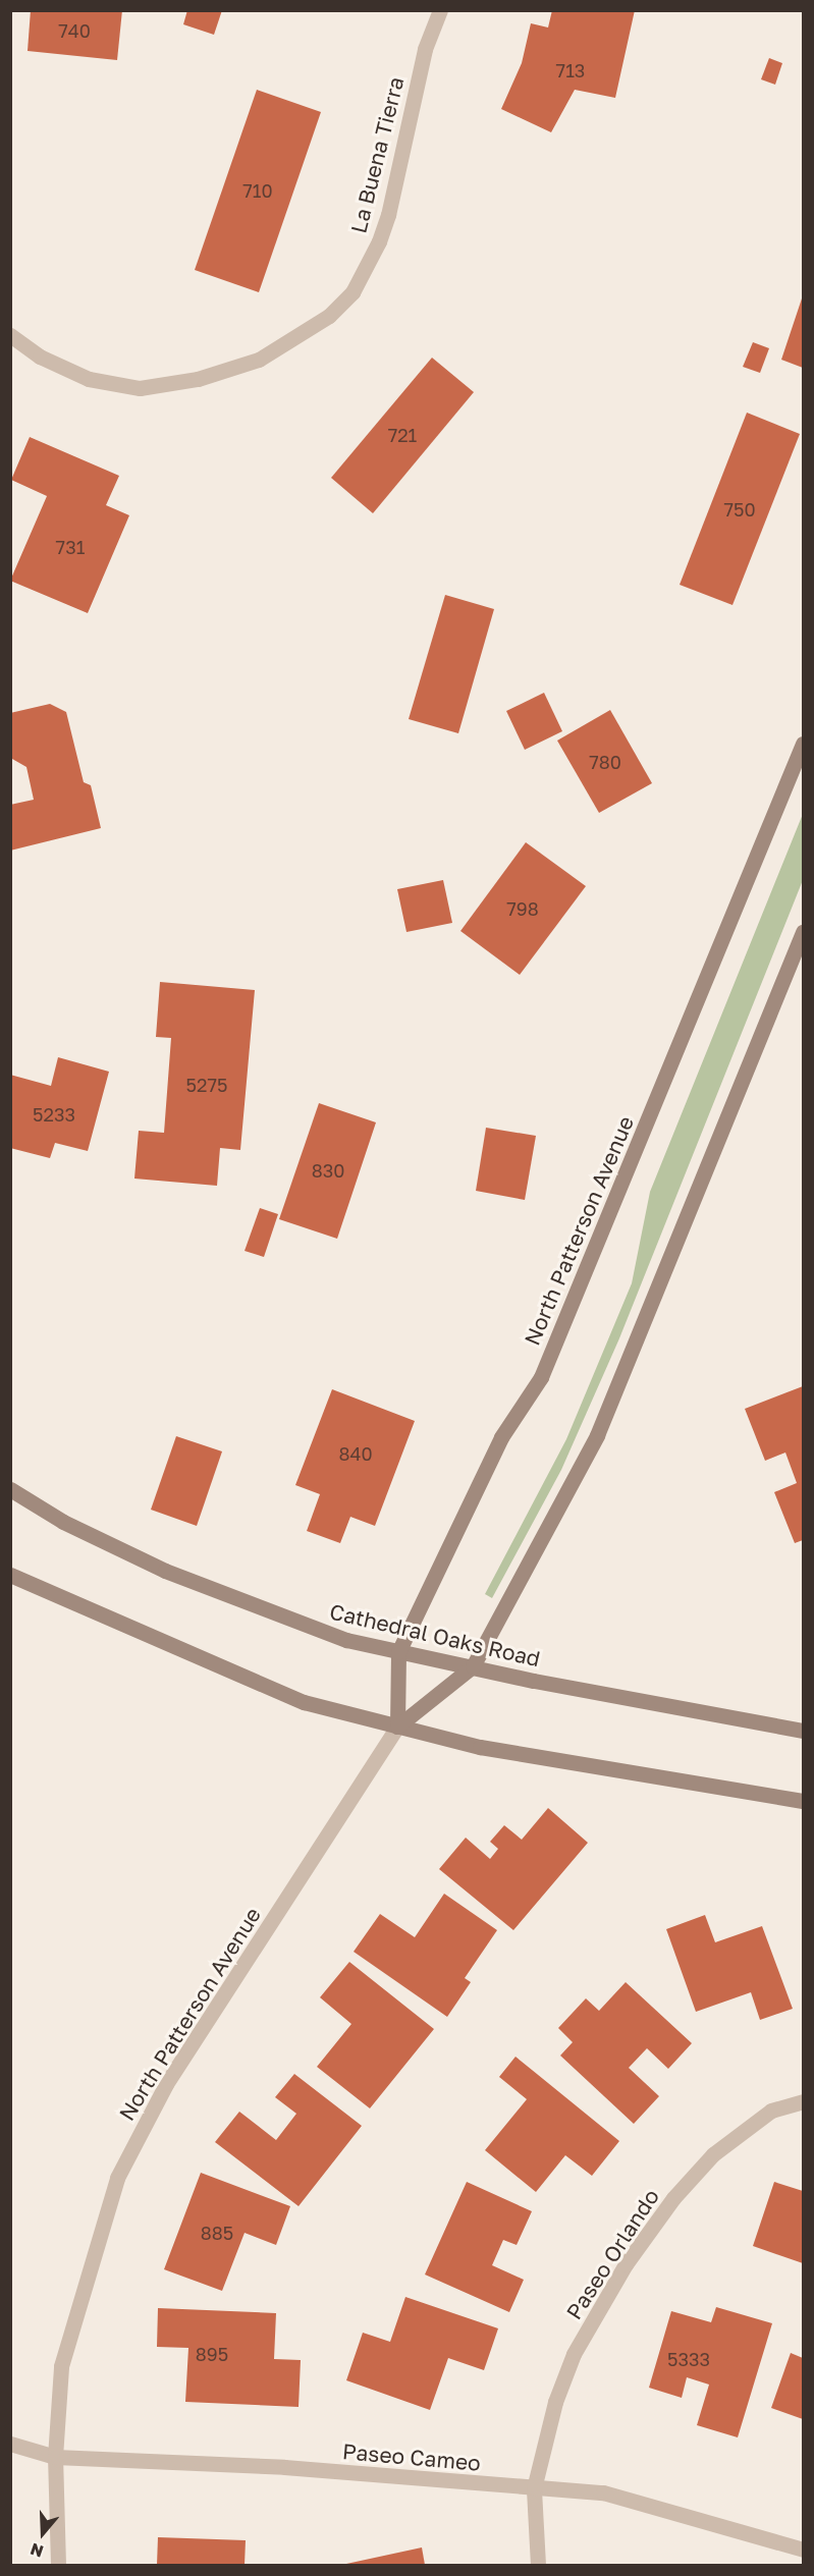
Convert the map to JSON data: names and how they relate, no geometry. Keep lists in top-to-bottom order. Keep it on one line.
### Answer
{"streets":{"main road":["North Patterson Avenue","Cathedral Oaks Road"],"street":["La Buena Tierra","Paseo Orlando","Paseo Cameo"]},"crossings":[["North Patterson Avenue","Cathedral Oaks Road"],["North Patterson Avenue","Paseo Cameo"],["Paseo Orlando","Paseo Cameo"]],"house_numbers":["740","713","710","721","750","731","780","798","5275","5233","830","840","885","895","5333"],"north":"bottom"}
